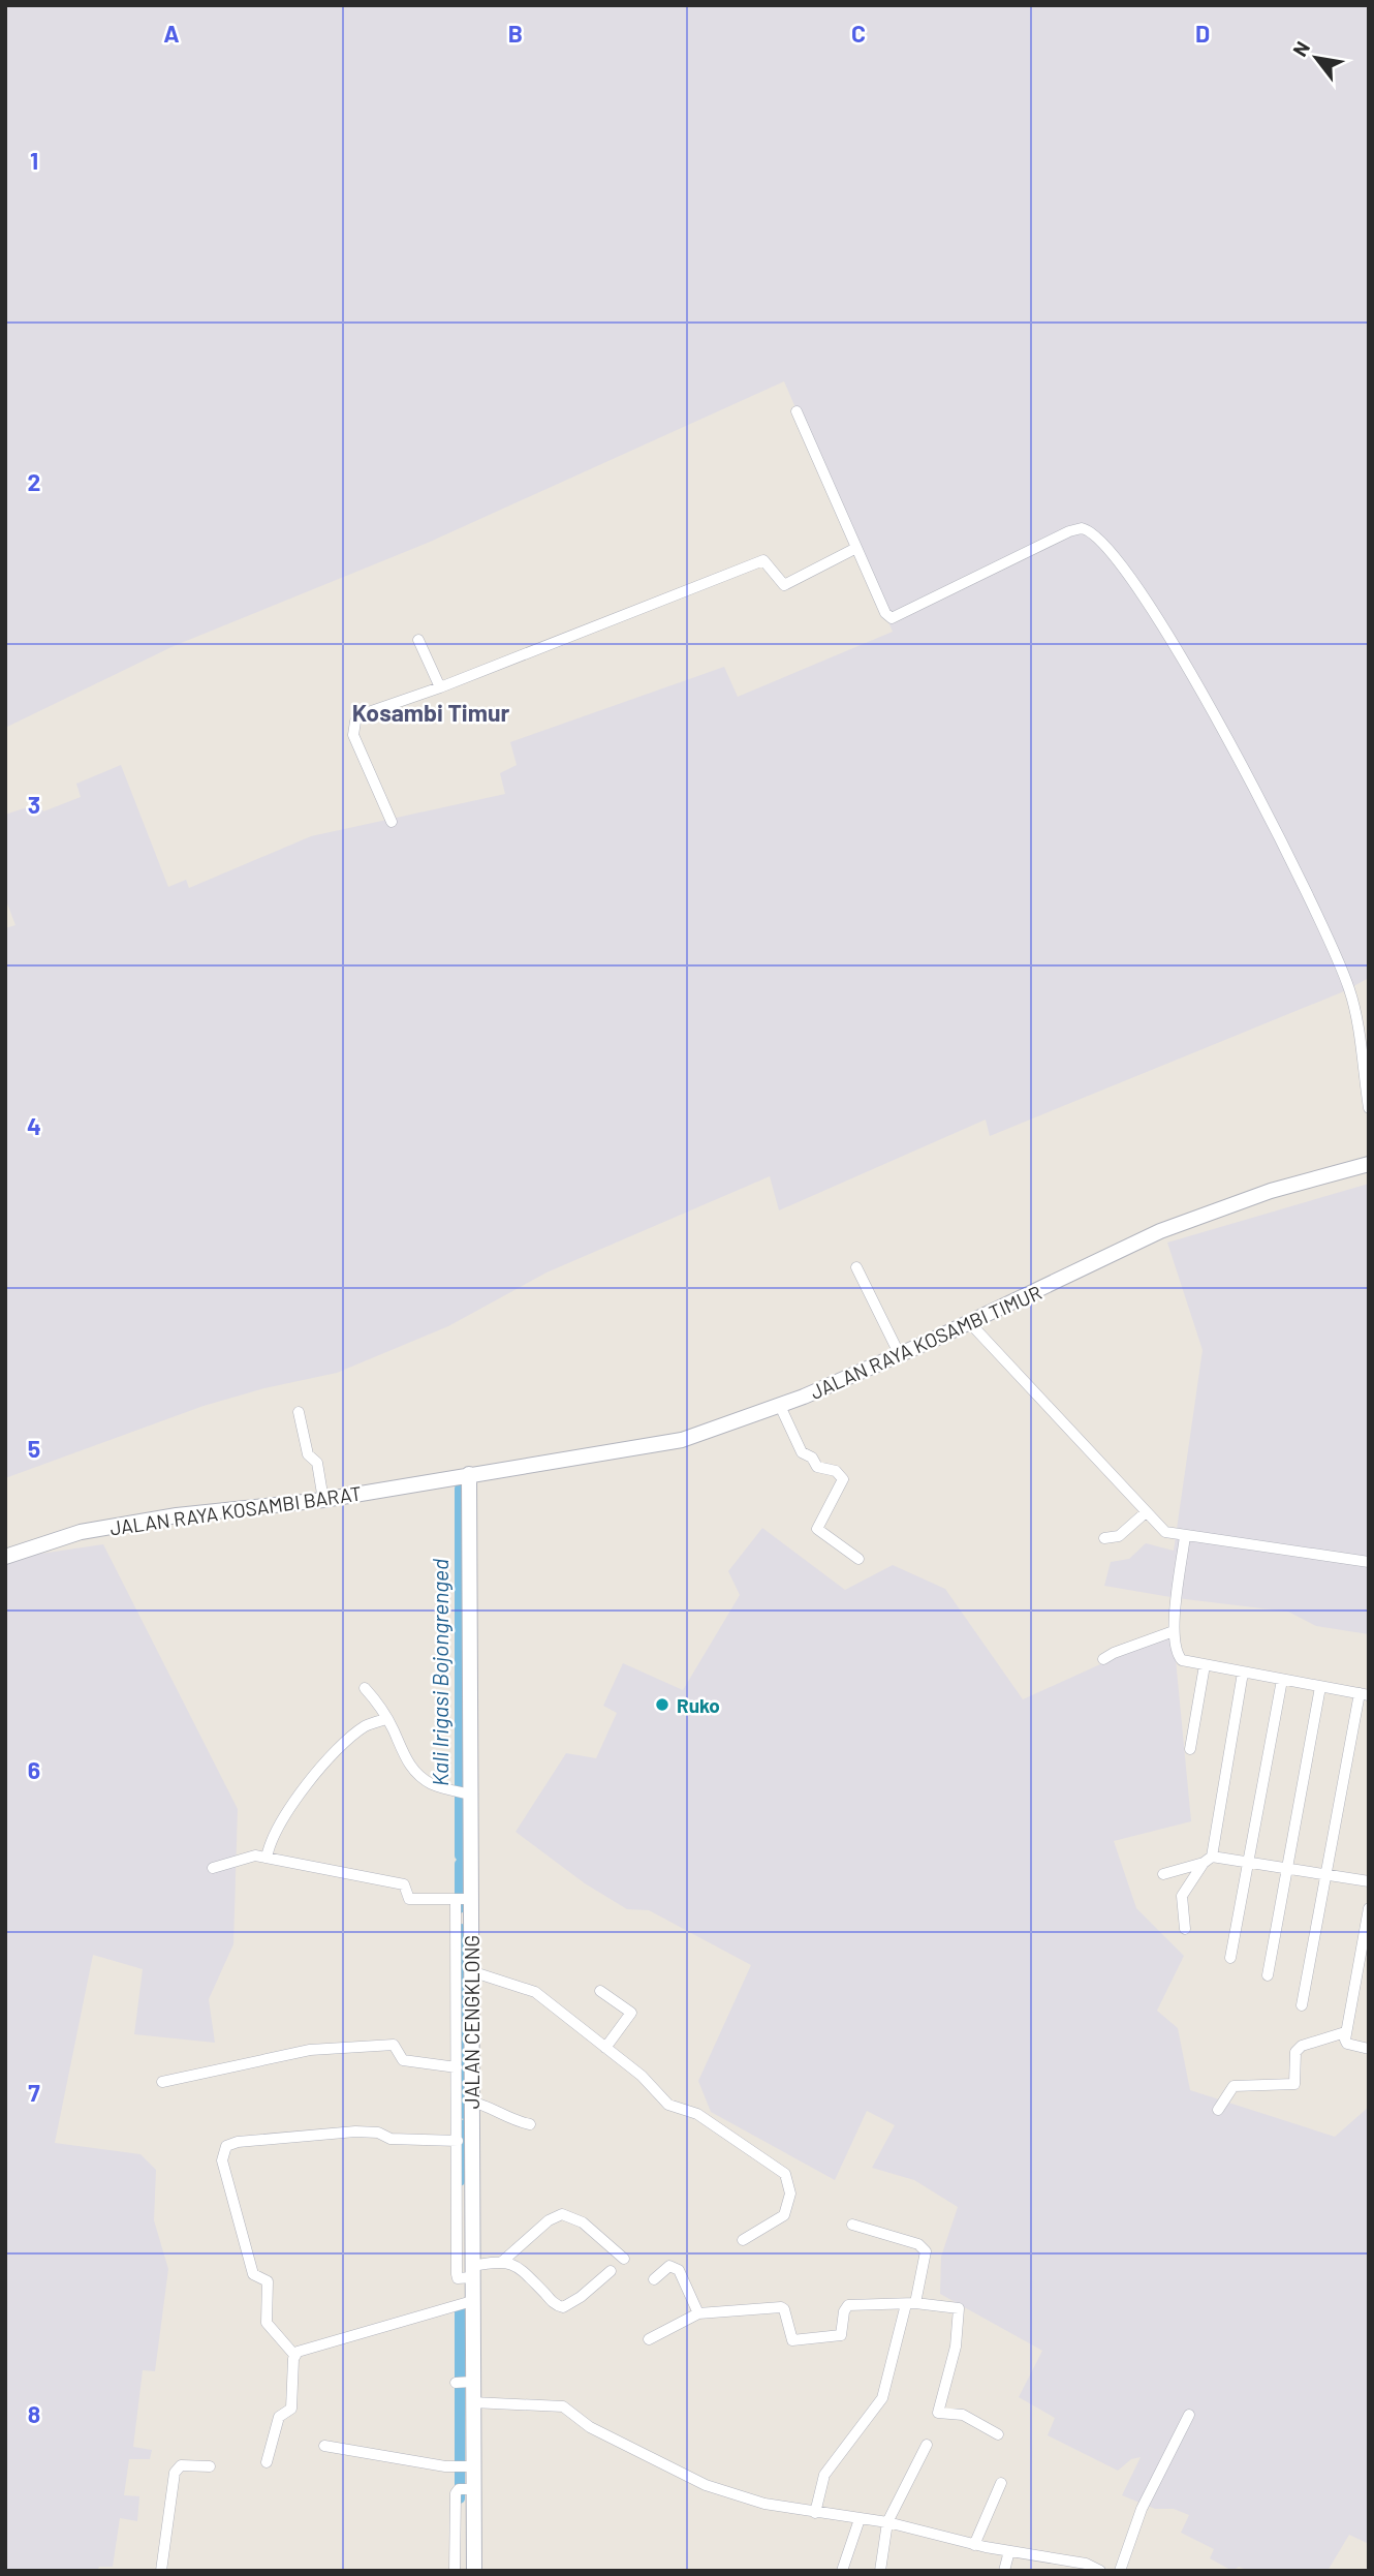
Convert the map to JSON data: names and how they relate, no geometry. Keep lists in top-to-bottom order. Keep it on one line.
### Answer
{"streets":{"main road":["JALAN RAYA KOSAMBI TIMUR","JALAN RAYA KOSAMBI BARAT","JALAN CENGKLONG"]},"crossings":[["JALAN RAYA KOSAMBI TIMUR","JALAN RAYA KOSAMBI BARAT"],["JALAN RAYA KOSAMBI TIMUR","JALAN CENGKLONG"],["JALAN RAYA KOSAMBI BARAT","JALAN CENGKLONG"]],"districts":["Kosambi Timur"],"water":["Kali Irigasi Bojongrenged"],"places":["Ruko"],"north":"top left","grid":{"columns":["A","B","C","D"],"rows":["1","2","3","4","5","6","7","8"]}}
